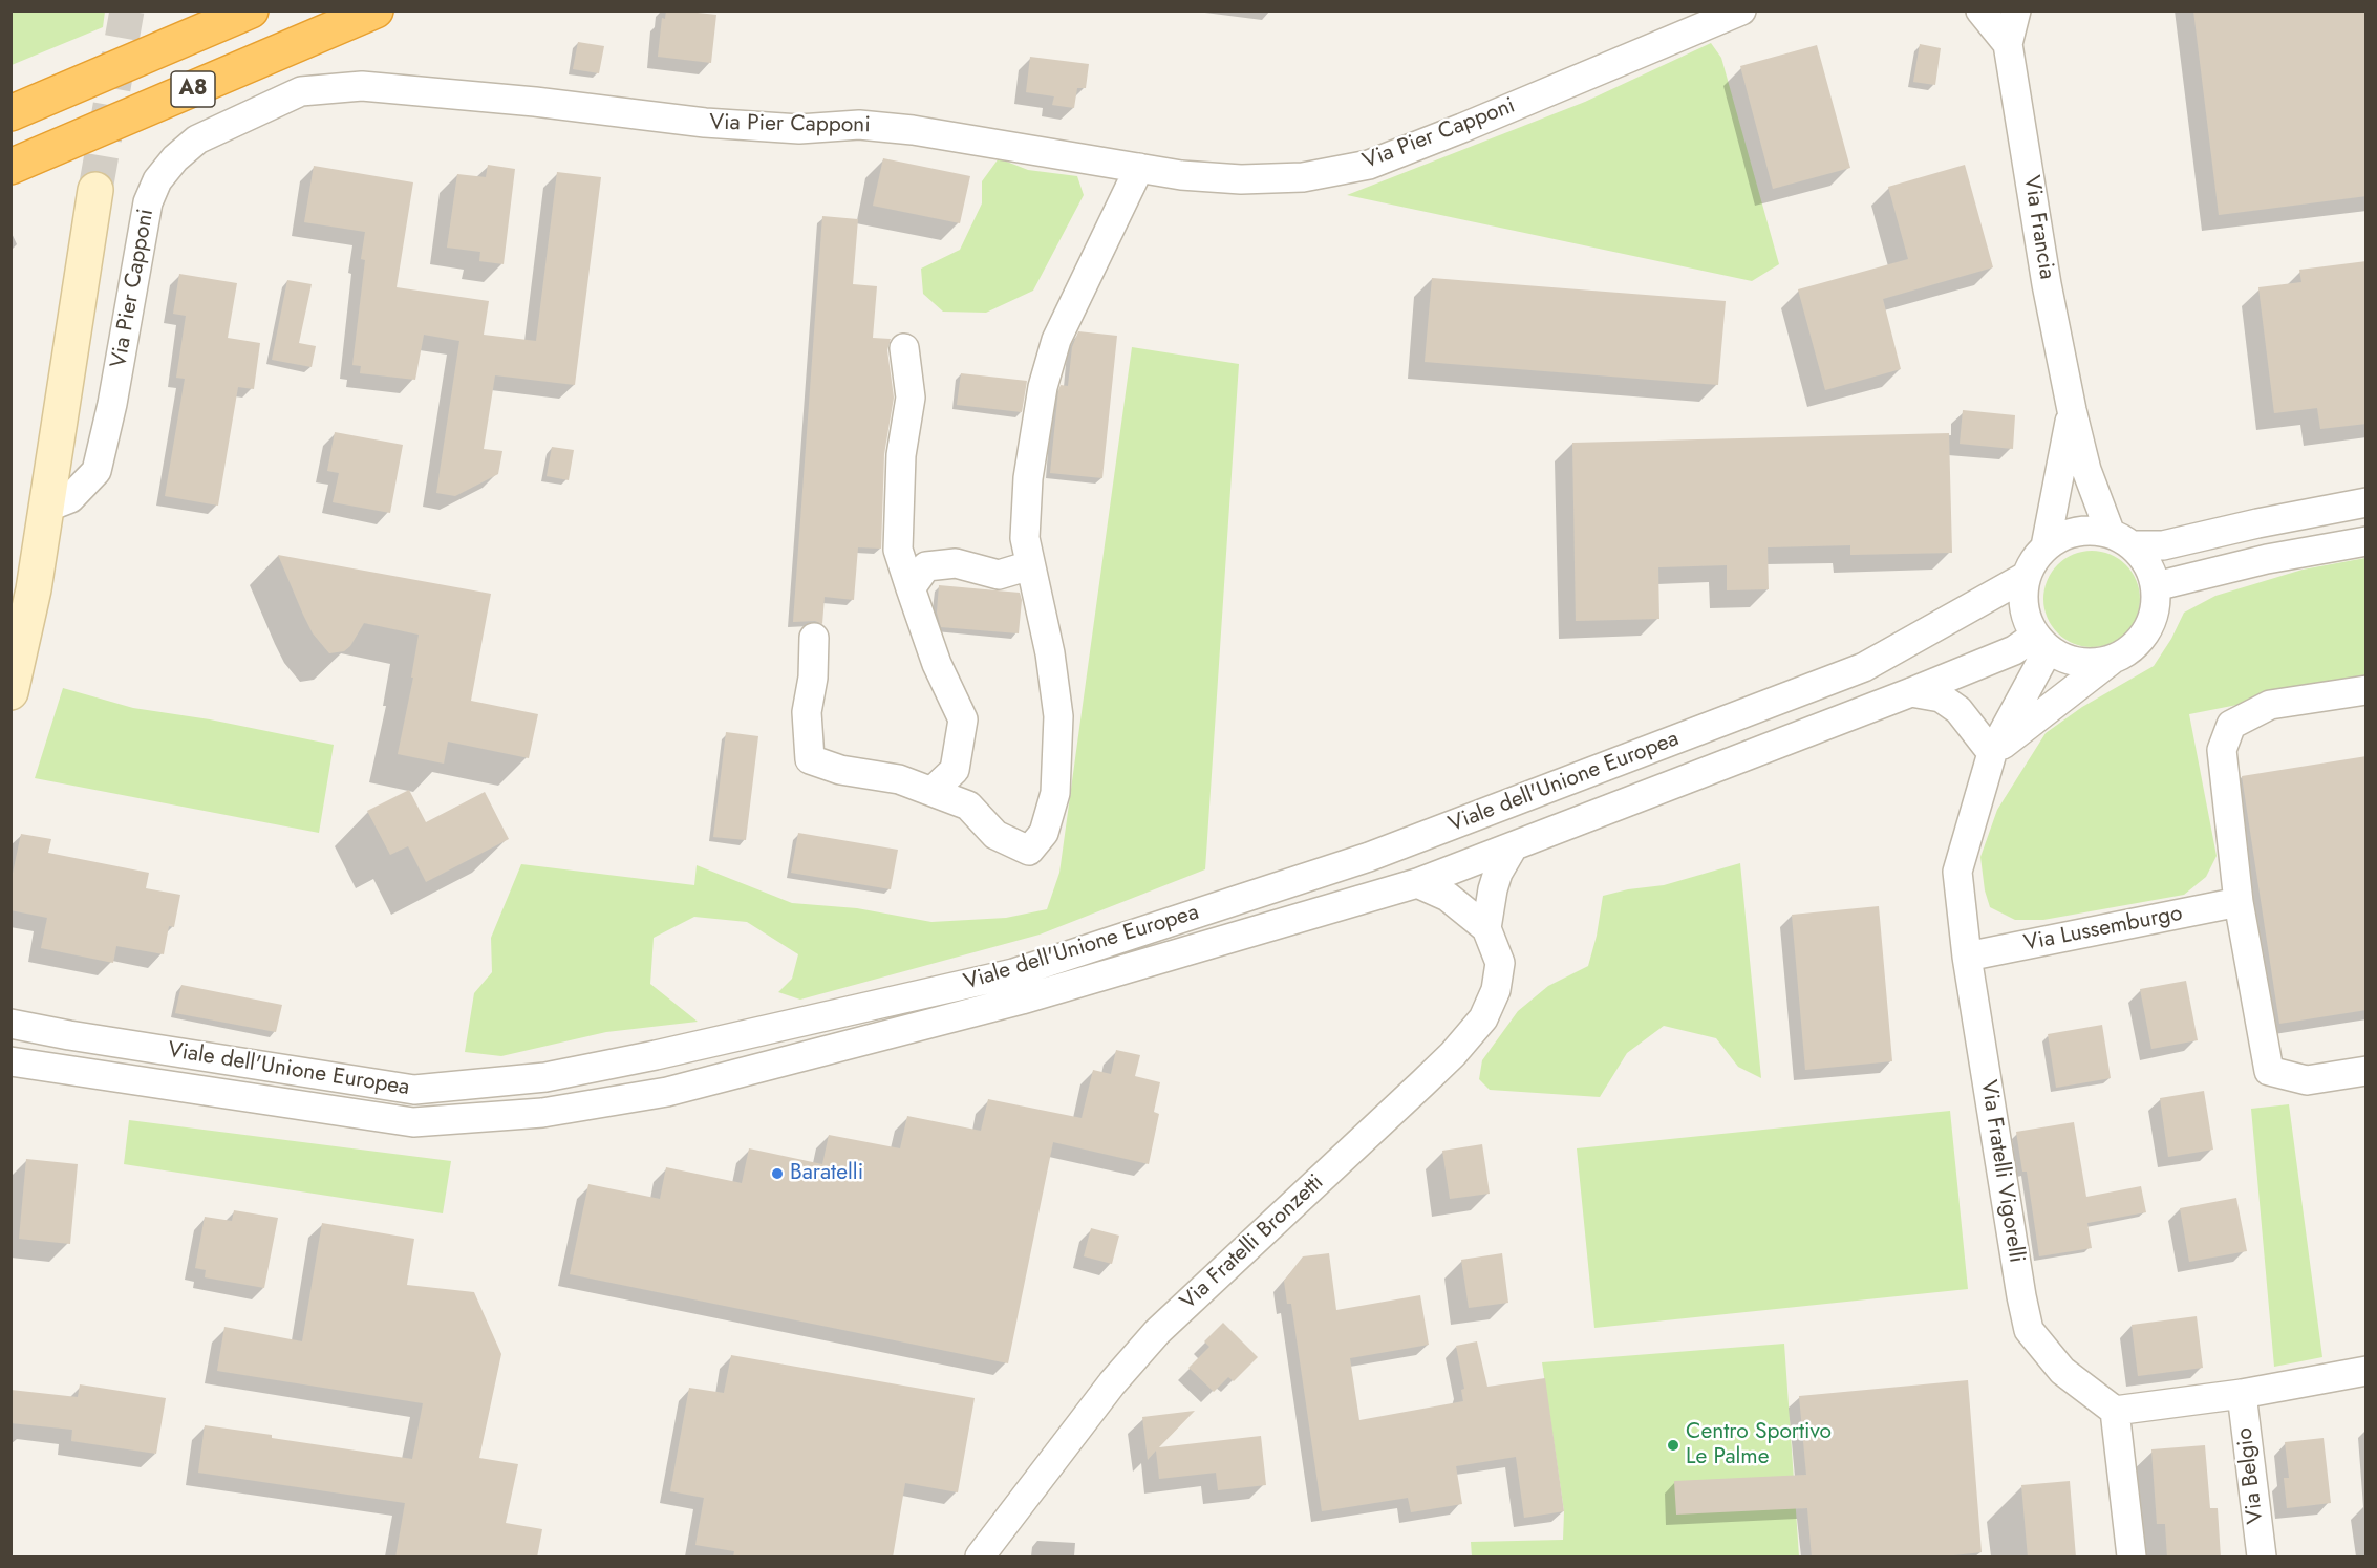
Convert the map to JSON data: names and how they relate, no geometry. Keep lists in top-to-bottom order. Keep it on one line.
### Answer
{"streets":{"highway":["A8"],"street":["Via Pier Capponi","Via Francia","Viale dell'Unione Europea","Via Lussemburgo","Via Fratelli Vigorelli","Via Fratelli Bronzetti","Via Belgio"]},"crossings":[["Via Francia","Viale dell'Unione Europea"],["Via Francia","Via Fratelli Vigorelli"],["Viale dell'Unione Europea","Via Fratelli Vigorelli"],["Viale dell'Unione Europea","Via Fratelli Bronzetti"],["Via Lussemburgo","Via Fratelli Vigorelli"]],"places":["Baratelli","Centro Sportivo Le Palme"]}
